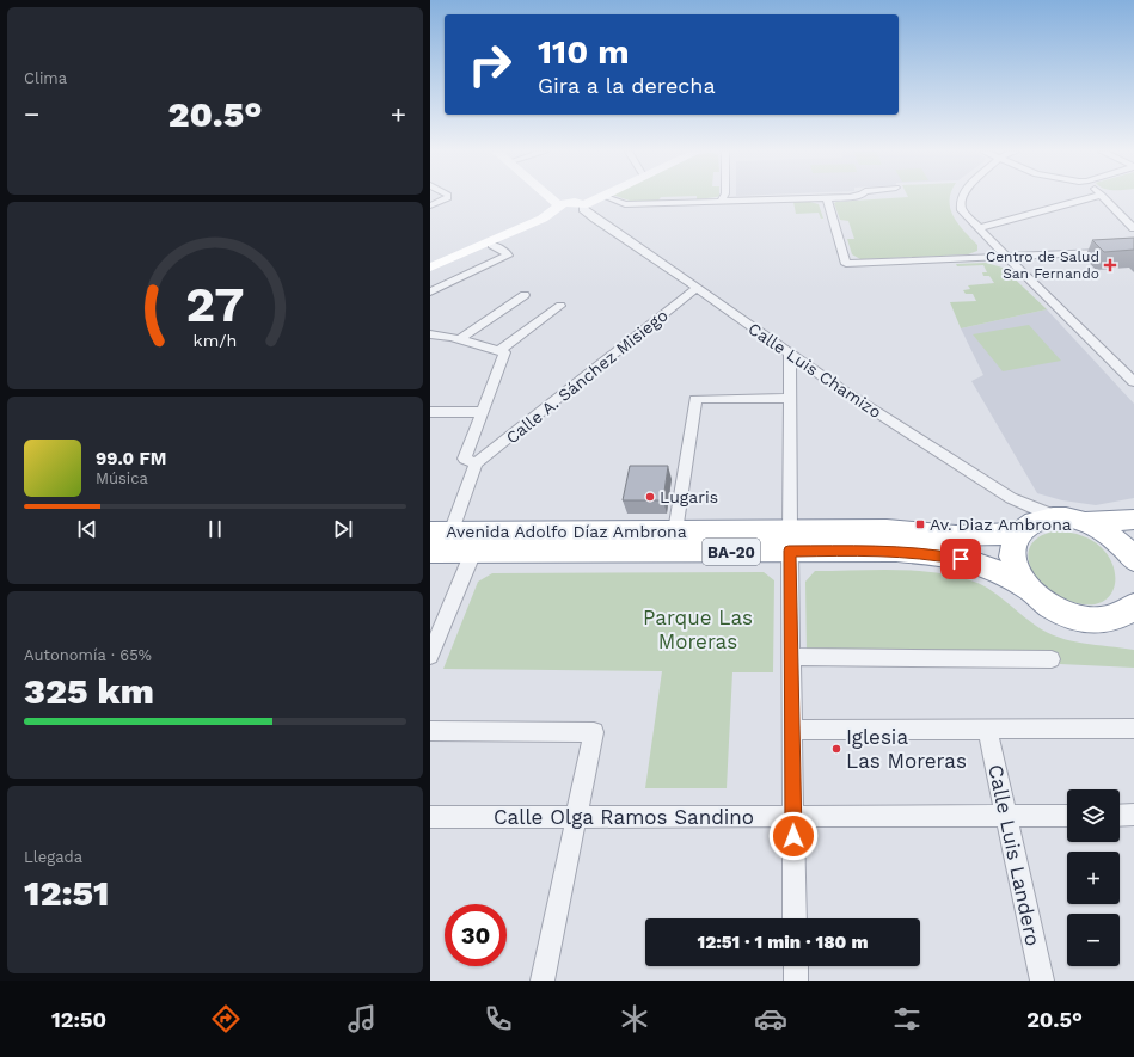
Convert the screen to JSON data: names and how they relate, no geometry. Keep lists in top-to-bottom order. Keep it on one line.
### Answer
{"streets":{"highway":["Avenida Adolfo Díaz Ambrona","BA-20"],"main road":["Calle Luis Chamizo"],"street":["Calle A. Sánchez Misiego","Calle Olga Ramos Sandino","Calle Luis Landero"]},"crossings":[["Calle Luis Chamizo","Calle A. Sánchez Misiego"],["Avenida Adolfo Díaz Ambrona","BA-20"],["Calle Olga Ramos Sandino","Calle Luis Landero"]],"parks":["Parque Las Moreras"],"places":{"health":["Centro de Salud San Fernando"],"other":["Lugaris","Iglesia Las Moreras"],"transit":["Av. Diaz Ambrona"]},"page":{"tile":["Clima",["Autonomía · 65%","325 km"],["Llegada","12:51"]],"turn":["110 m","Gira a la derecha"],"heat":["−","20.5°","+"],"song":["99.0 FM","Música"],"map_buttons":["+","−"],"limit":"30","trip":"12:51 · 1 min · 180 m","tabs":["12:50","20.5°"],"gauge":["27","km/h"]}}
